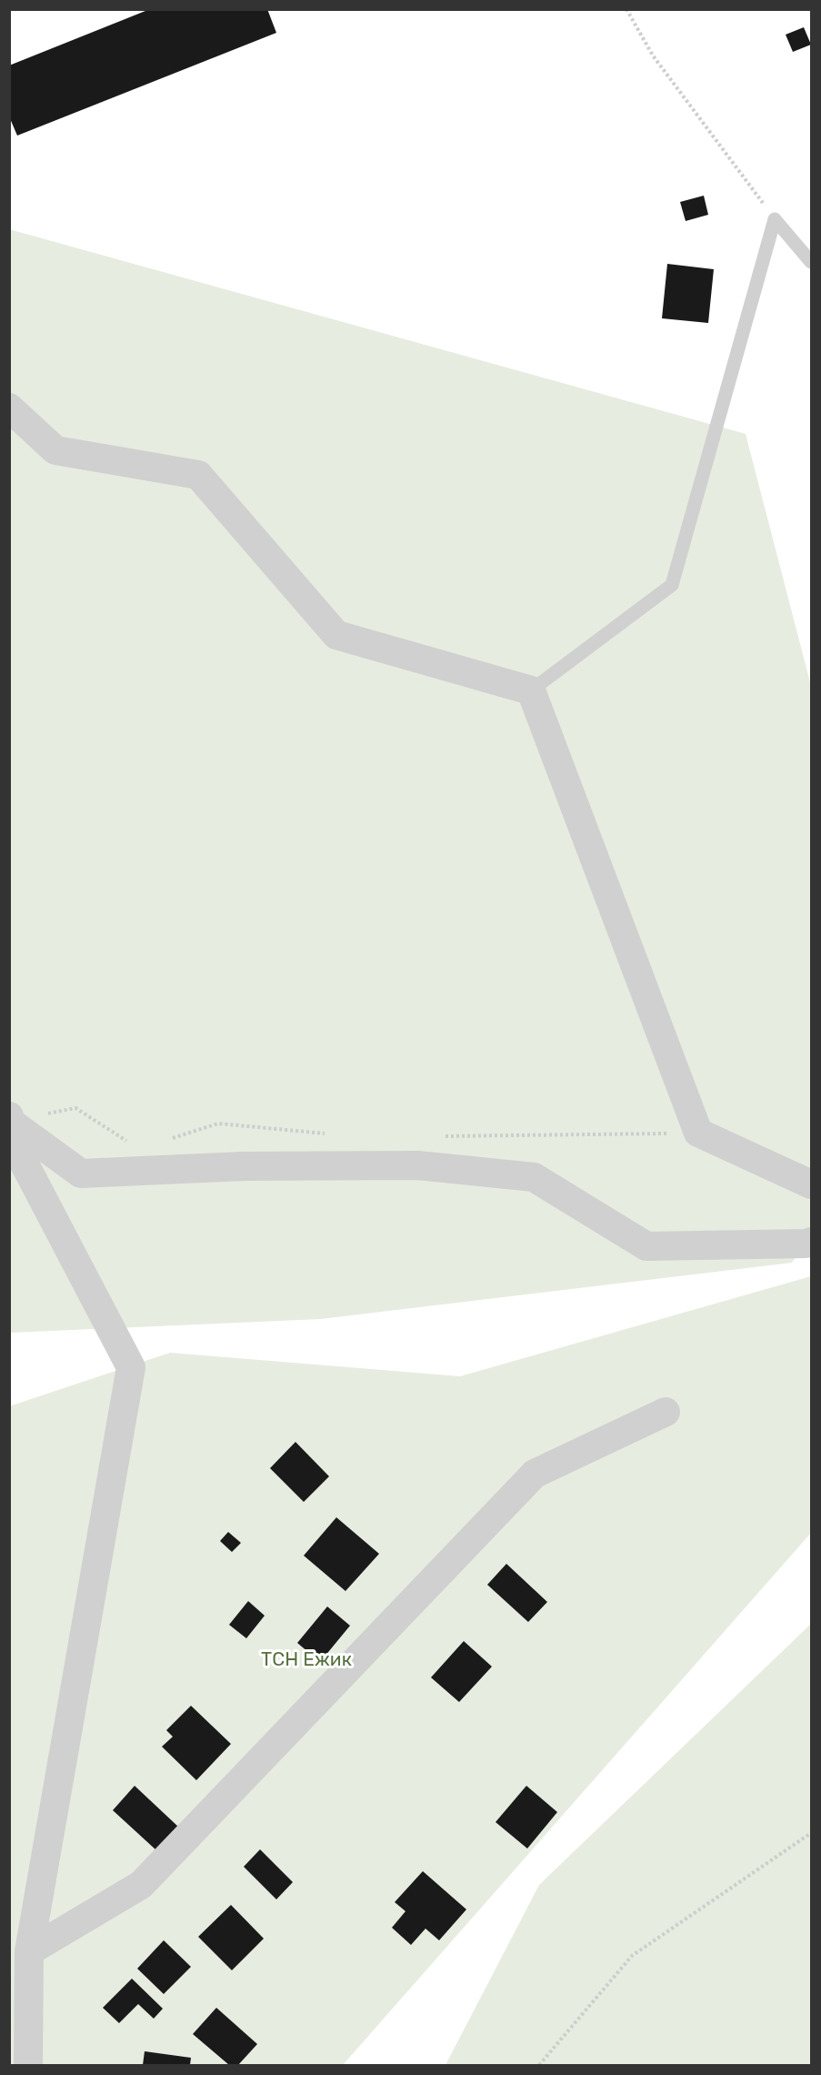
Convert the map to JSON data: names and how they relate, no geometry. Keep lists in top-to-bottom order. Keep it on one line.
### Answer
{"parks":["ТСН Ежик"]}
